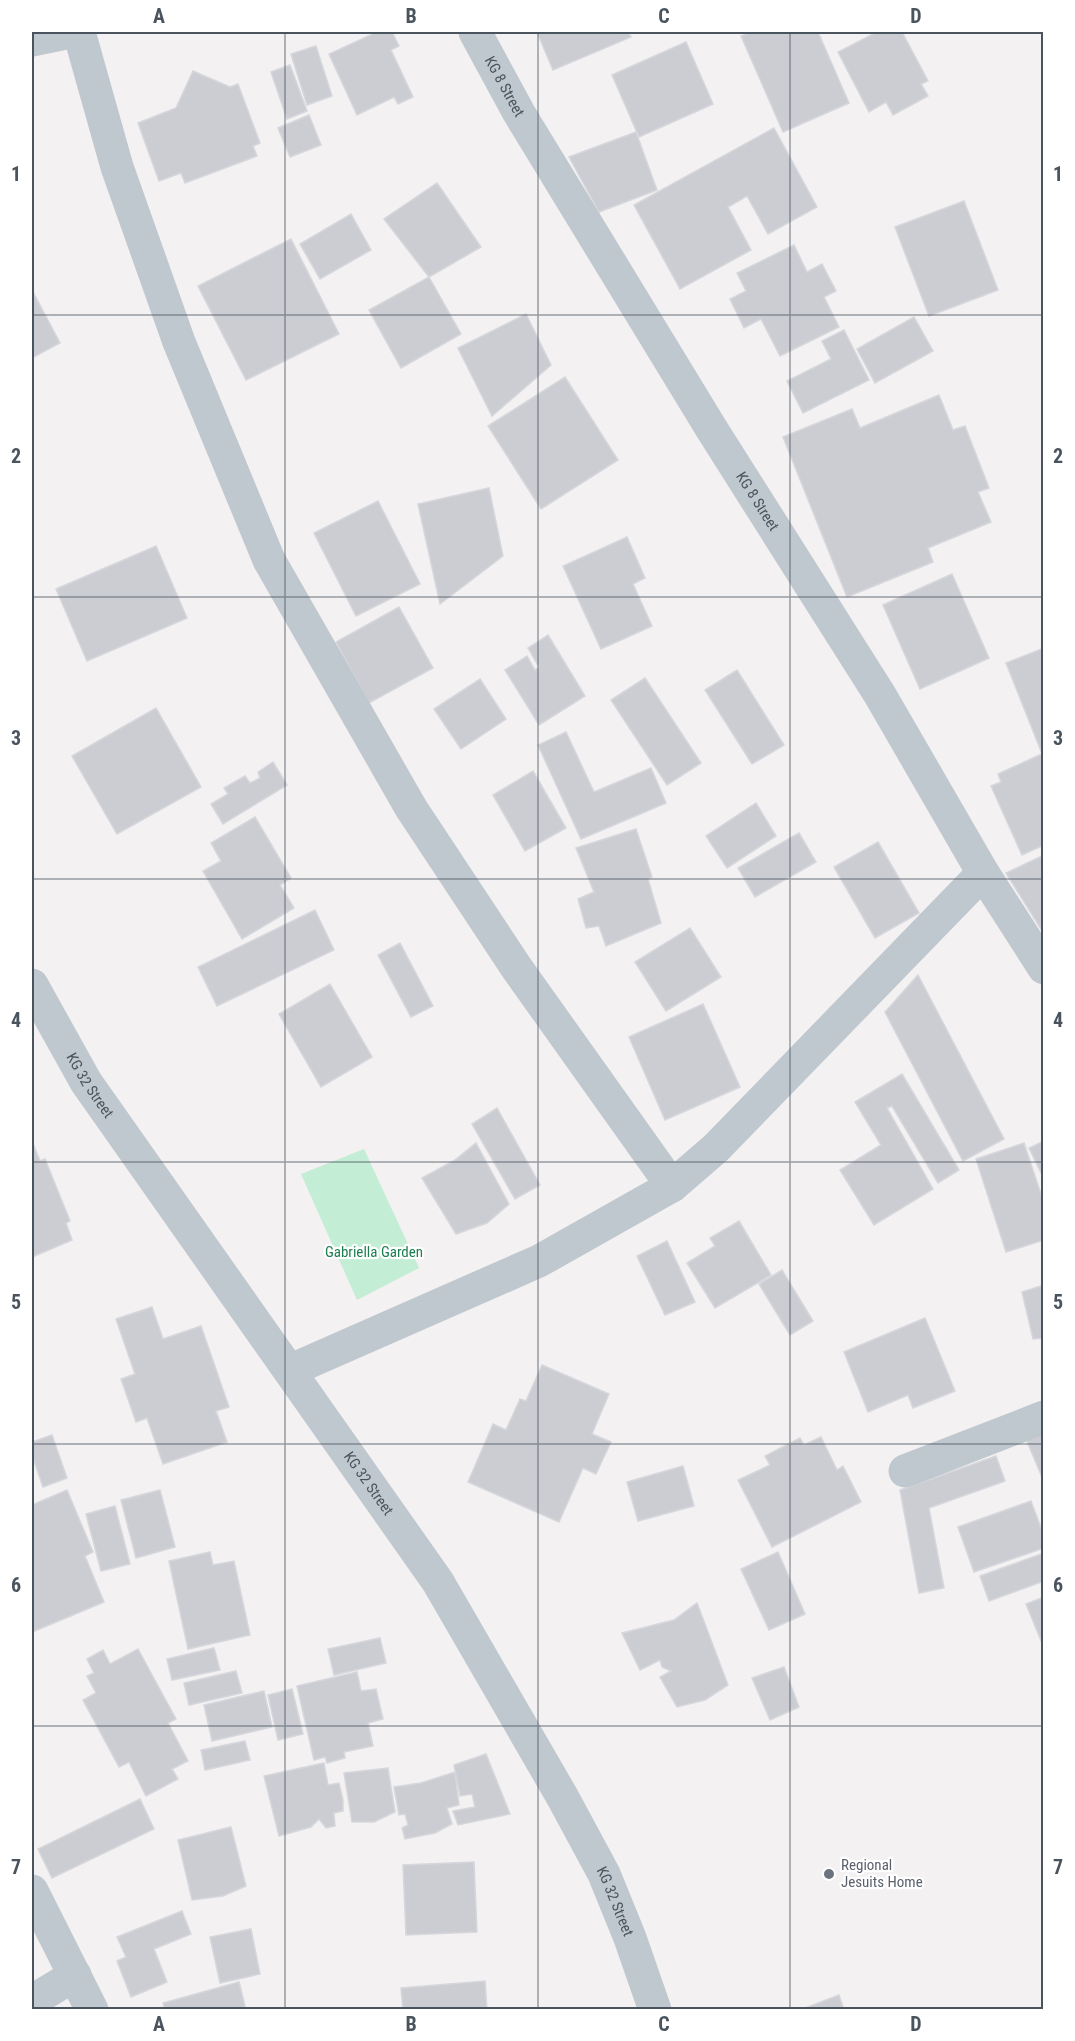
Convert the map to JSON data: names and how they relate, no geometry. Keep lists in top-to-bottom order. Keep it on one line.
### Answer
{"streets":{"street":["KG 8 Street","KG 32 Street"]},"parks":["Gabriella Garden"],"places":["Regional Jesuits Home"],"grid":{"columns":["A","B","C","D"],"rows":["1","2","3","4","5","6","7"]}}
